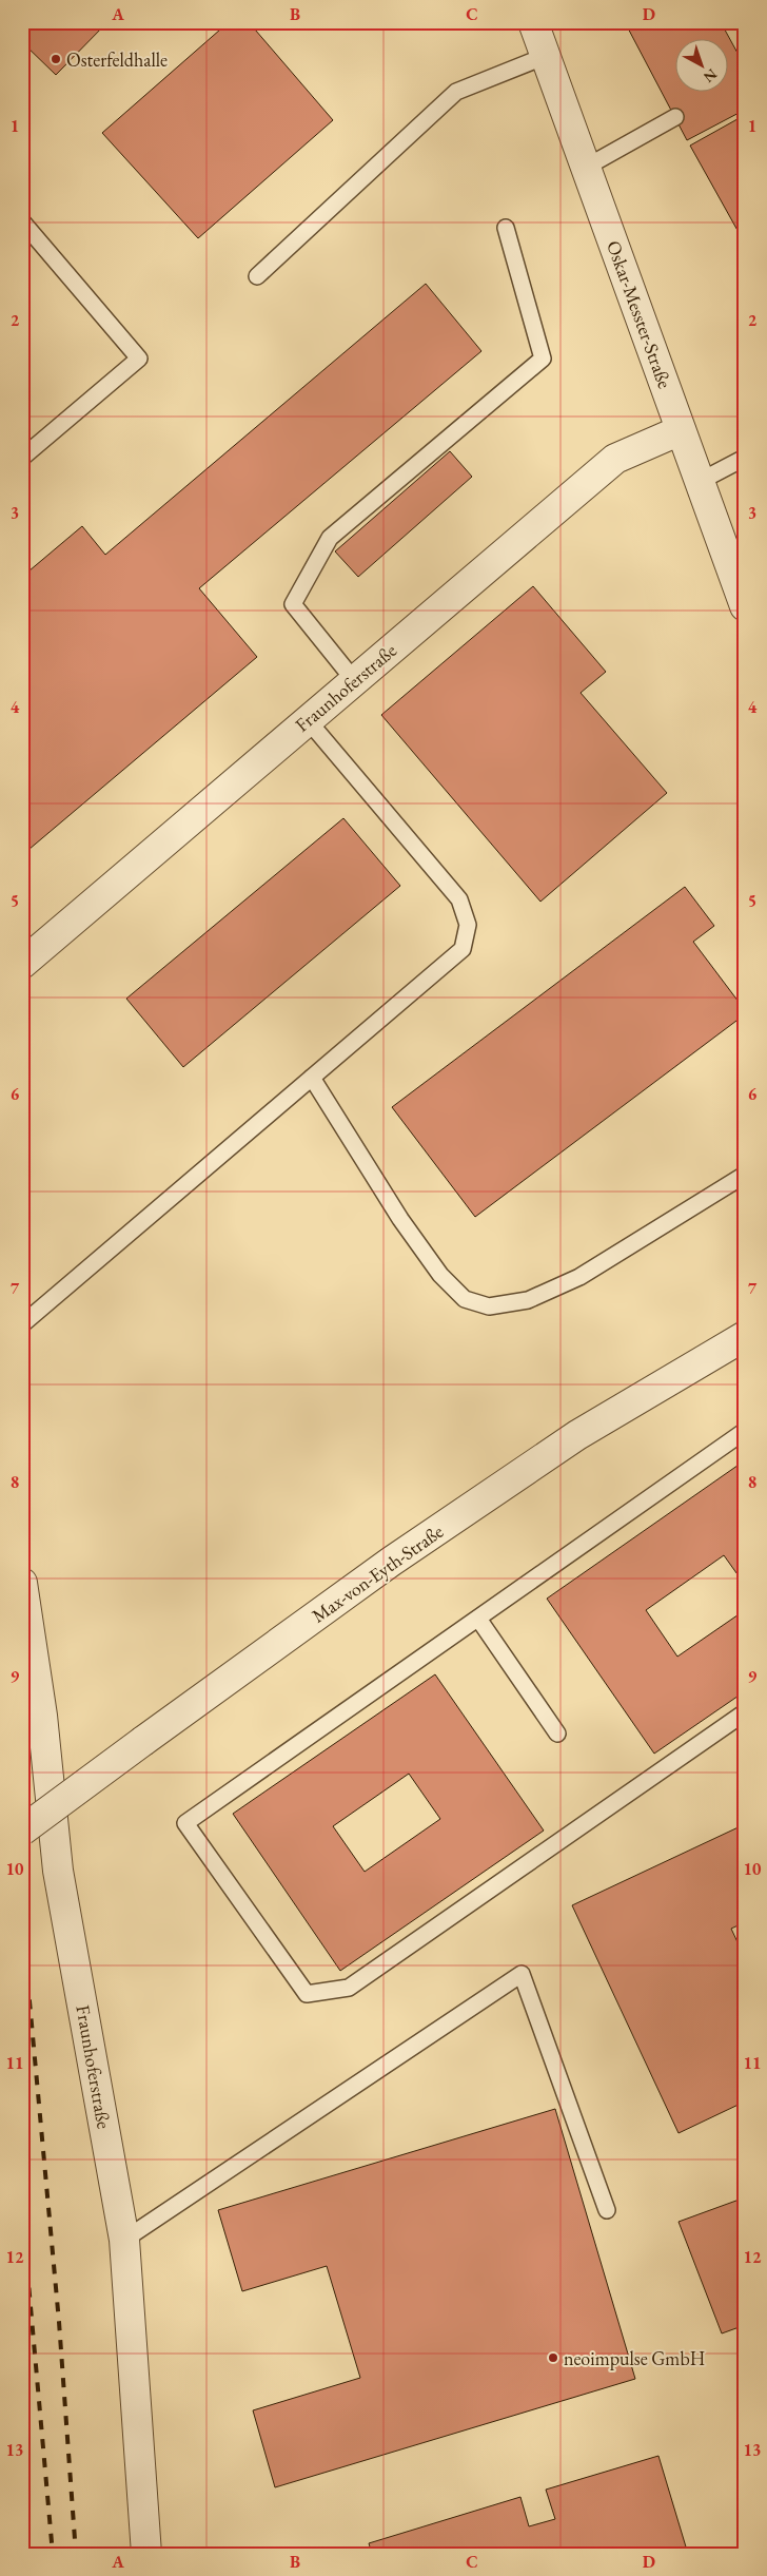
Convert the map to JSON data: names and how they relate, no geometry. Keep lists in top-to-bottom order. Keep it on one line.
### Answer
{"streets":{"street":["Oskar-Messter-Straße","Fraunhoferstraße","Max-von-Eyth-Straße"]},"crossings":[["Oskar-Messter-Straße","Fraunhoferstraße"]],"places":["Osterfeldhalle","neoimpulse GmbH"],"north":"bottom right","grid":{"columns":["A","B","C","D"],"rows":["1","2","3","4","5","6","7","8","9","10","11","12","13"]}}
